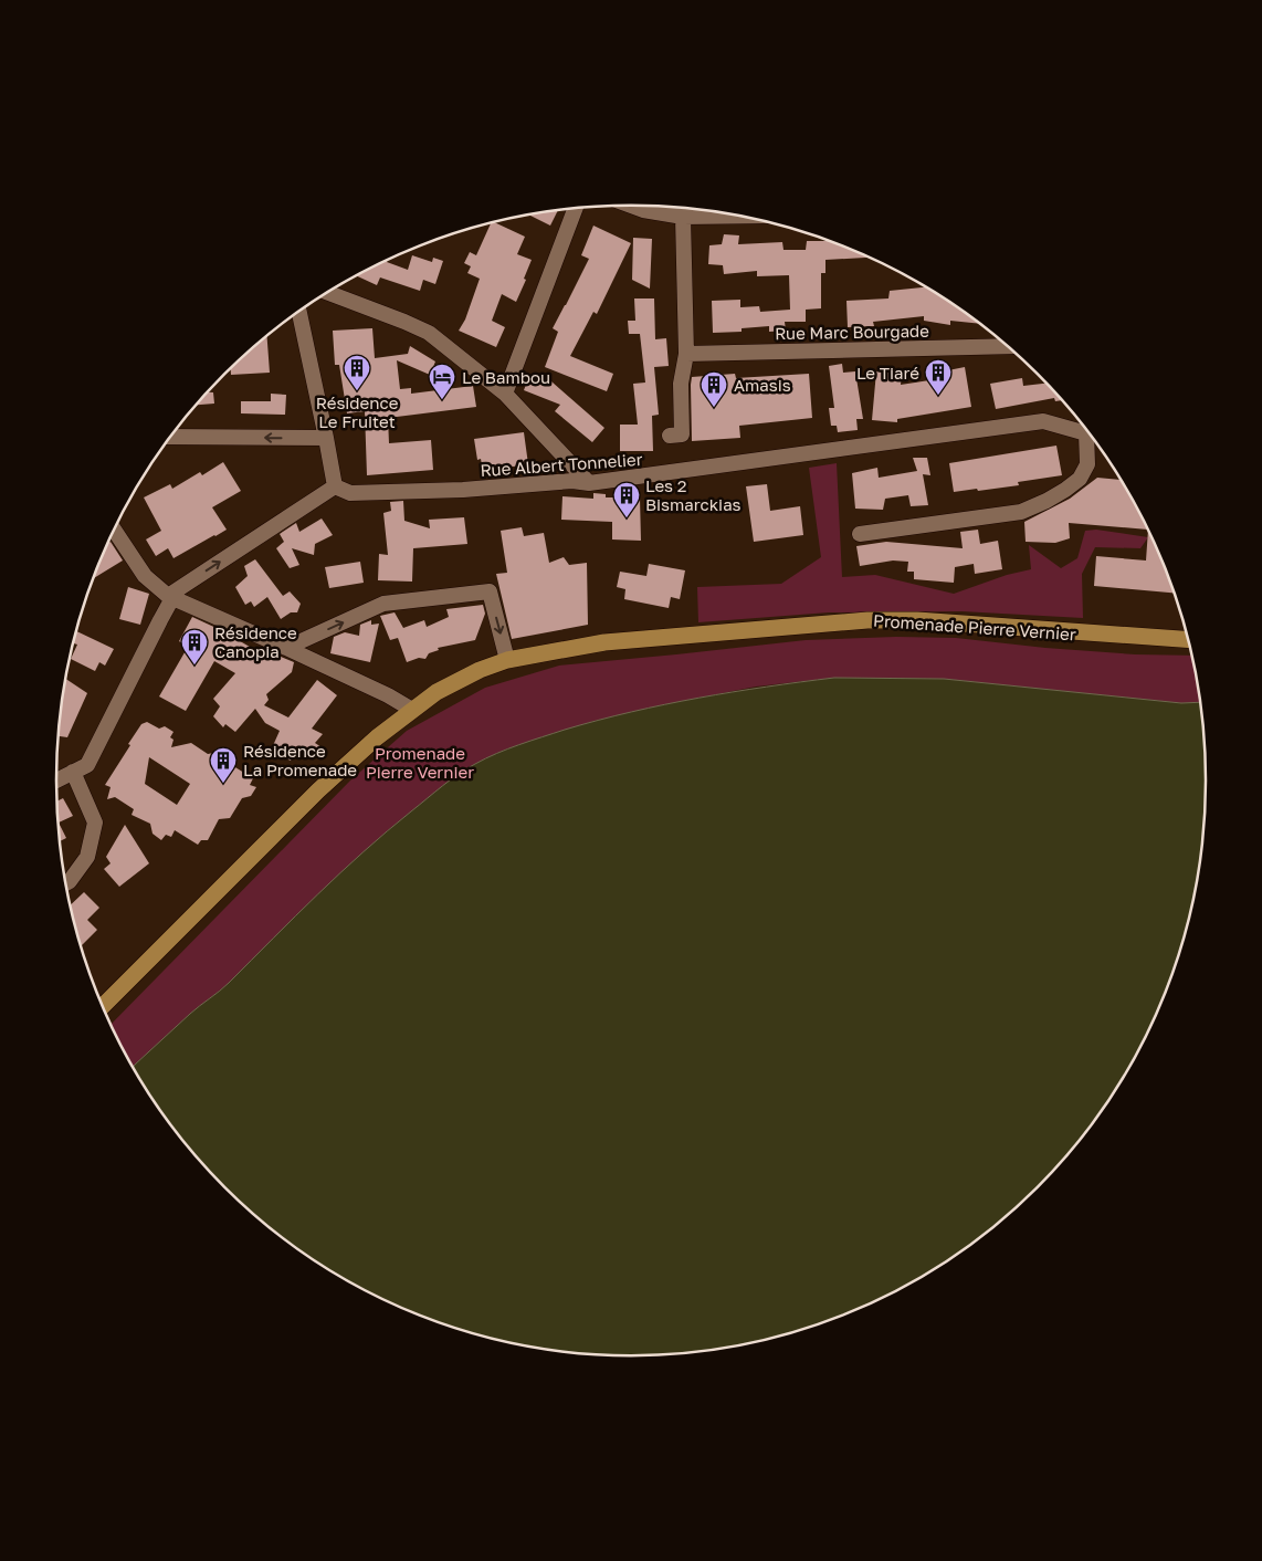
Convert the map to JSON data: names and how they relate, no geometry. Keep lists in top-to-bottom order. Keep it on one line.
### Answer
{"streets":{"main road":["Promenade Pierre Vernier"],"street":["Rue Marc Bourgade","Rue Albert Tonnelier"]},"parks":["Promenade Pierre Vernier"],"places":{"building":["Résidence Le Fruitet","Le Tiaré","Amasis","Les 2 Bismarckias","Résidence Canopia","Résidence La Promenade"],"hotel":["Le Bambou"]}}
